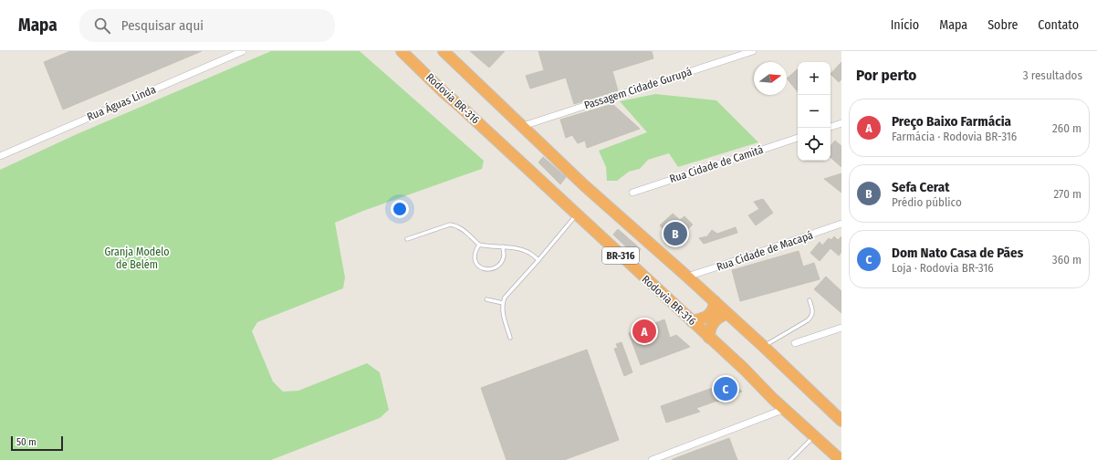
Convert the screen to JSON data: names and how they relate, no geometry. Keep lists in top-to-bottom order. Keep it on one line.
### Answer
{"streets":{"highway":["Rodovia BR-316","BR-316"],"street":["Passagem Cidade Gurupá","Rua Águas Linda","Rua Cidade de Camitá","Rua Cidade de Macapá"]},"crossings":[["Passagem Cidade Gurupá","BR-316"],["Rua Cidade de Macapá","BR-316"]],"parks":["Granja Modelo de Belém"],"scale_bar":"50 m","north":"right","page":{"header":"Mapa","search":"Pesquisar aqui","nav":["Início","Mapa","Sobre","Contato"],"heading":["Por perto","3 resultados"],"map_buttons":["+","−"],"list":[{"mark":"A","name":"Preço Baixo Farmácia","note":"Farmácia · Rodovia BR-316","value":"260 m"},{"mark":"B","name":"Sefa Cerat","note":"Prédio público","value":"270 m"},{"mark":"C","name":"Dom Nato Casa de Pães","note":"Loja · Rodovia BR-316","value":"360 m"}],"pins":["B","A","C"],"scale":"50 m"}}
